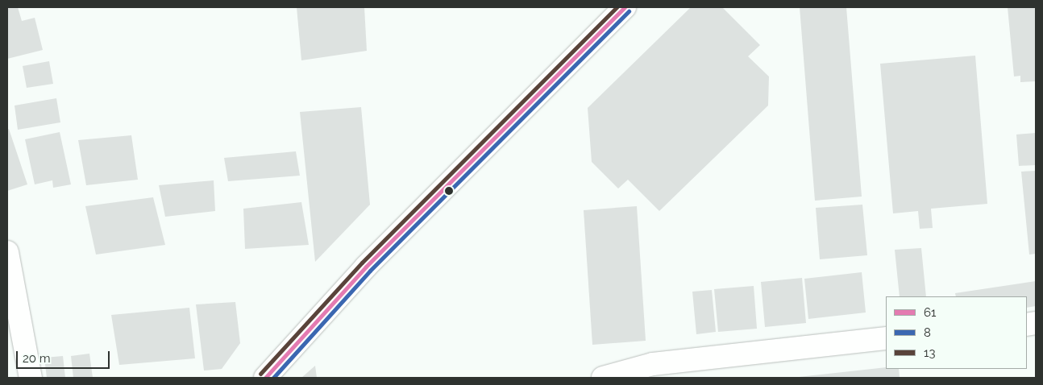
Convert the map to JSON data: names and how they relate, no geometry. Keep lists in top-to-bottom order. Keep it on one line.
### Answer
{"lines":["transit line 61","transit line 13","transit line 8"],"legend":["61","8","13"],"scale_bar":"20 m"}
